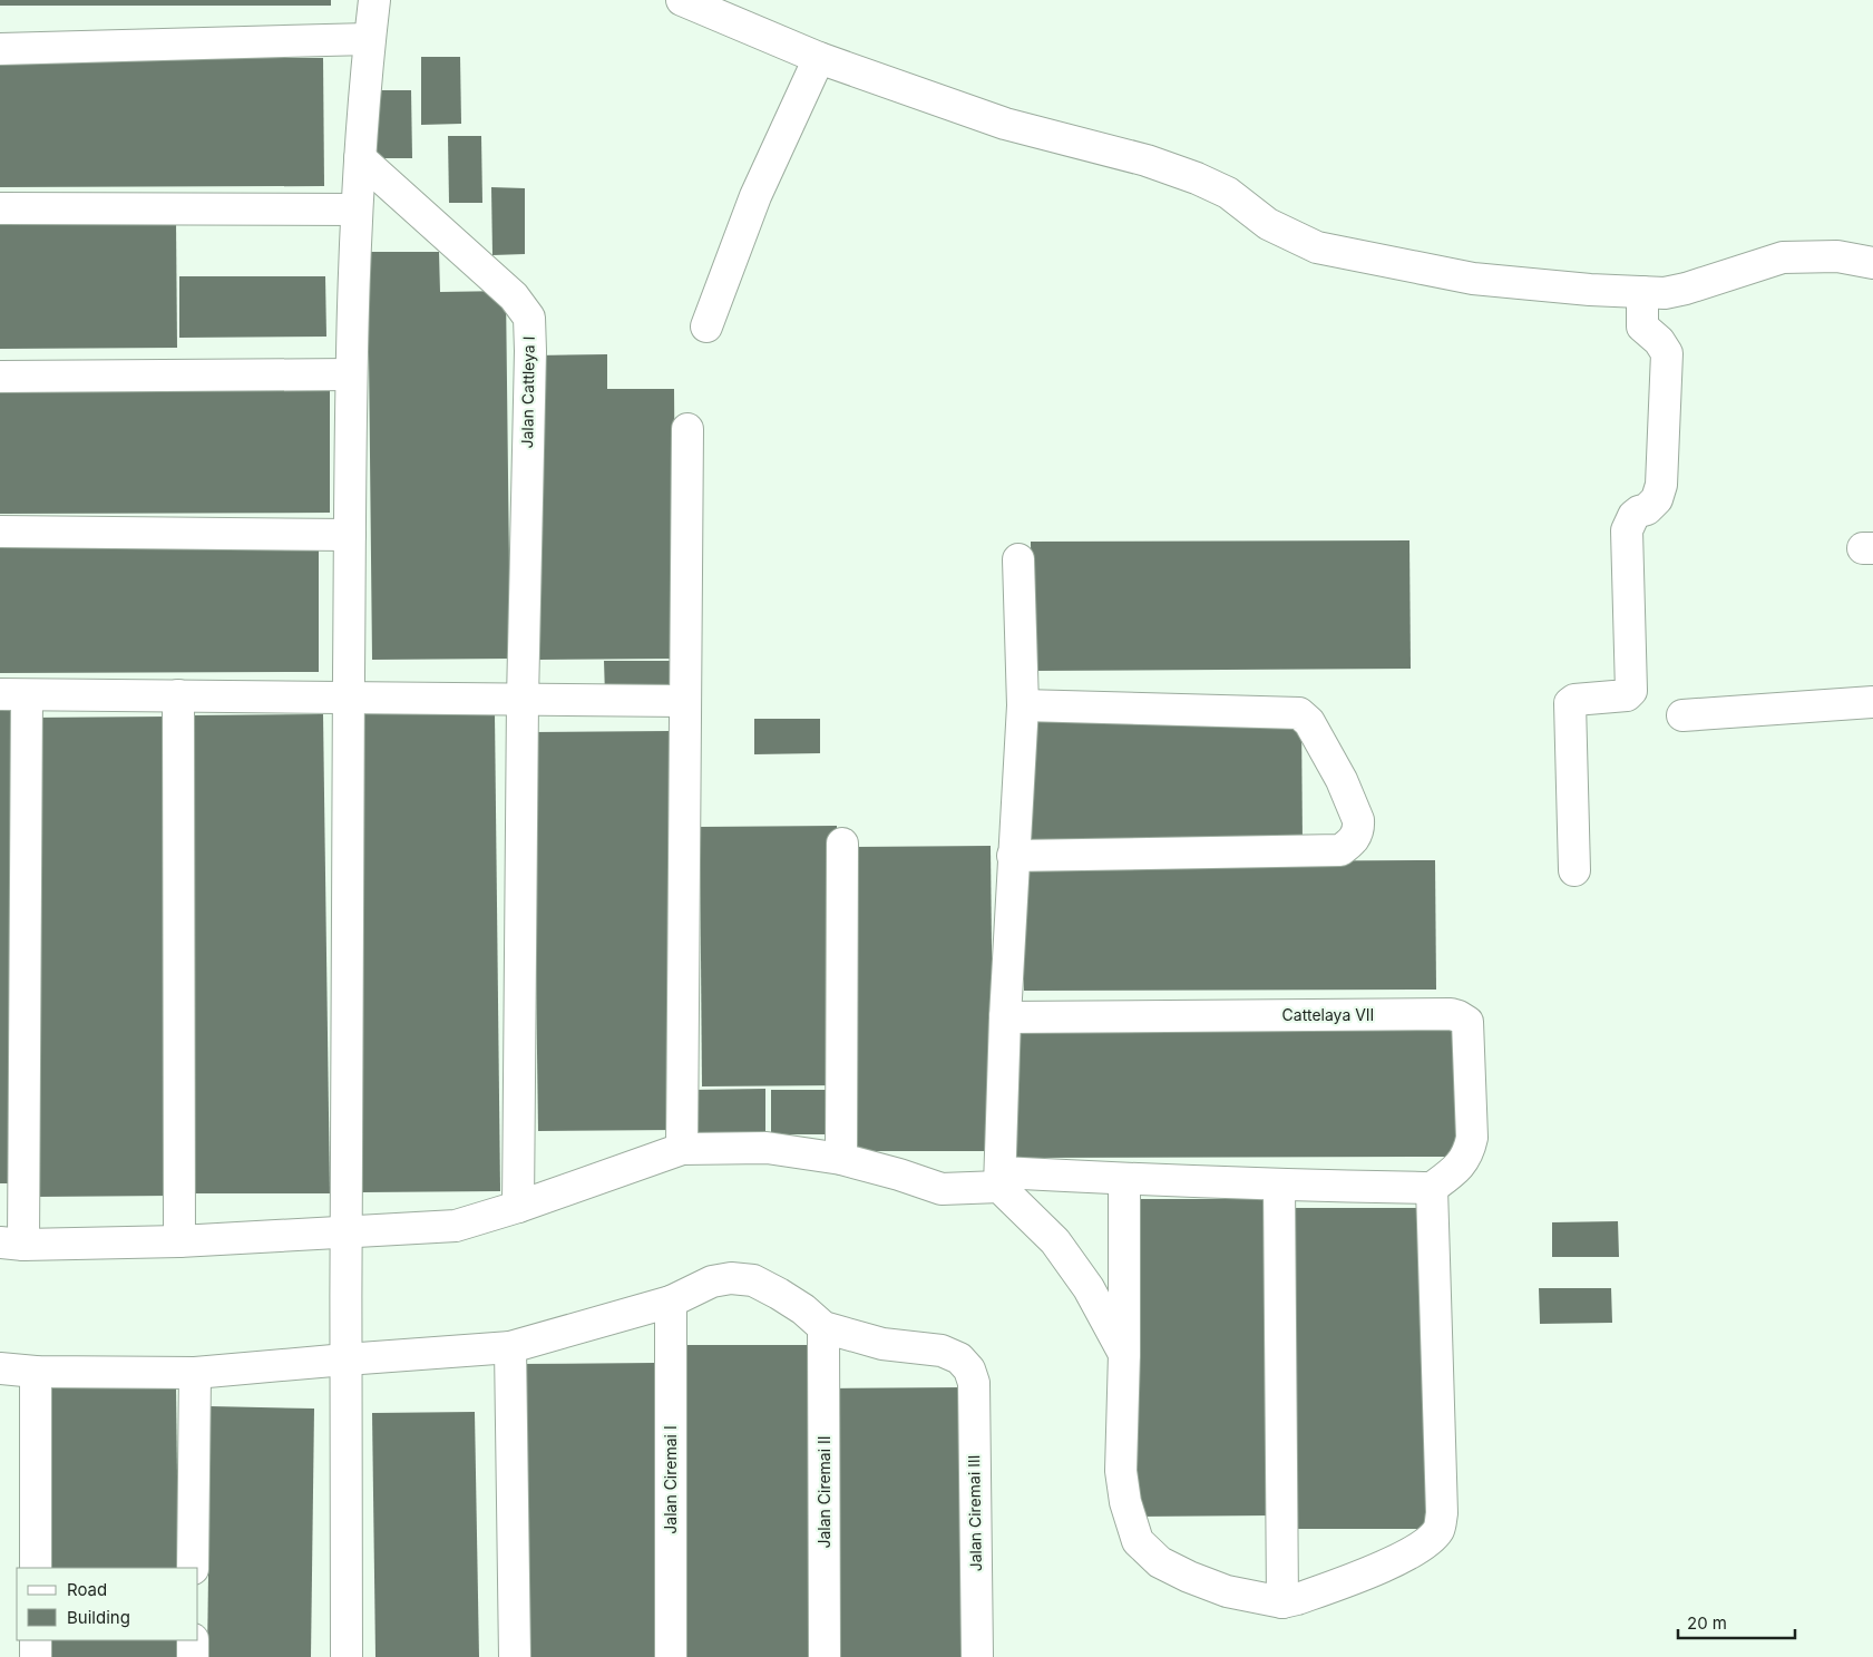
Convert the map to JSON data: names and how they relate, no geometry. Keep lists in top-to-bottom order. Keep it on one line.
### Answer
{"streets":{"street":["Jalan Cattleya I","Cattelaya VII","Jalan Ciremai I","Jalan Ciremai II","Jalan Ciremai III"]},"crossings":[["Jalan Ciremai II","Jalan Ciremai III"]],"legend":["Road","Building"],"scale_bar":"20 m"}
